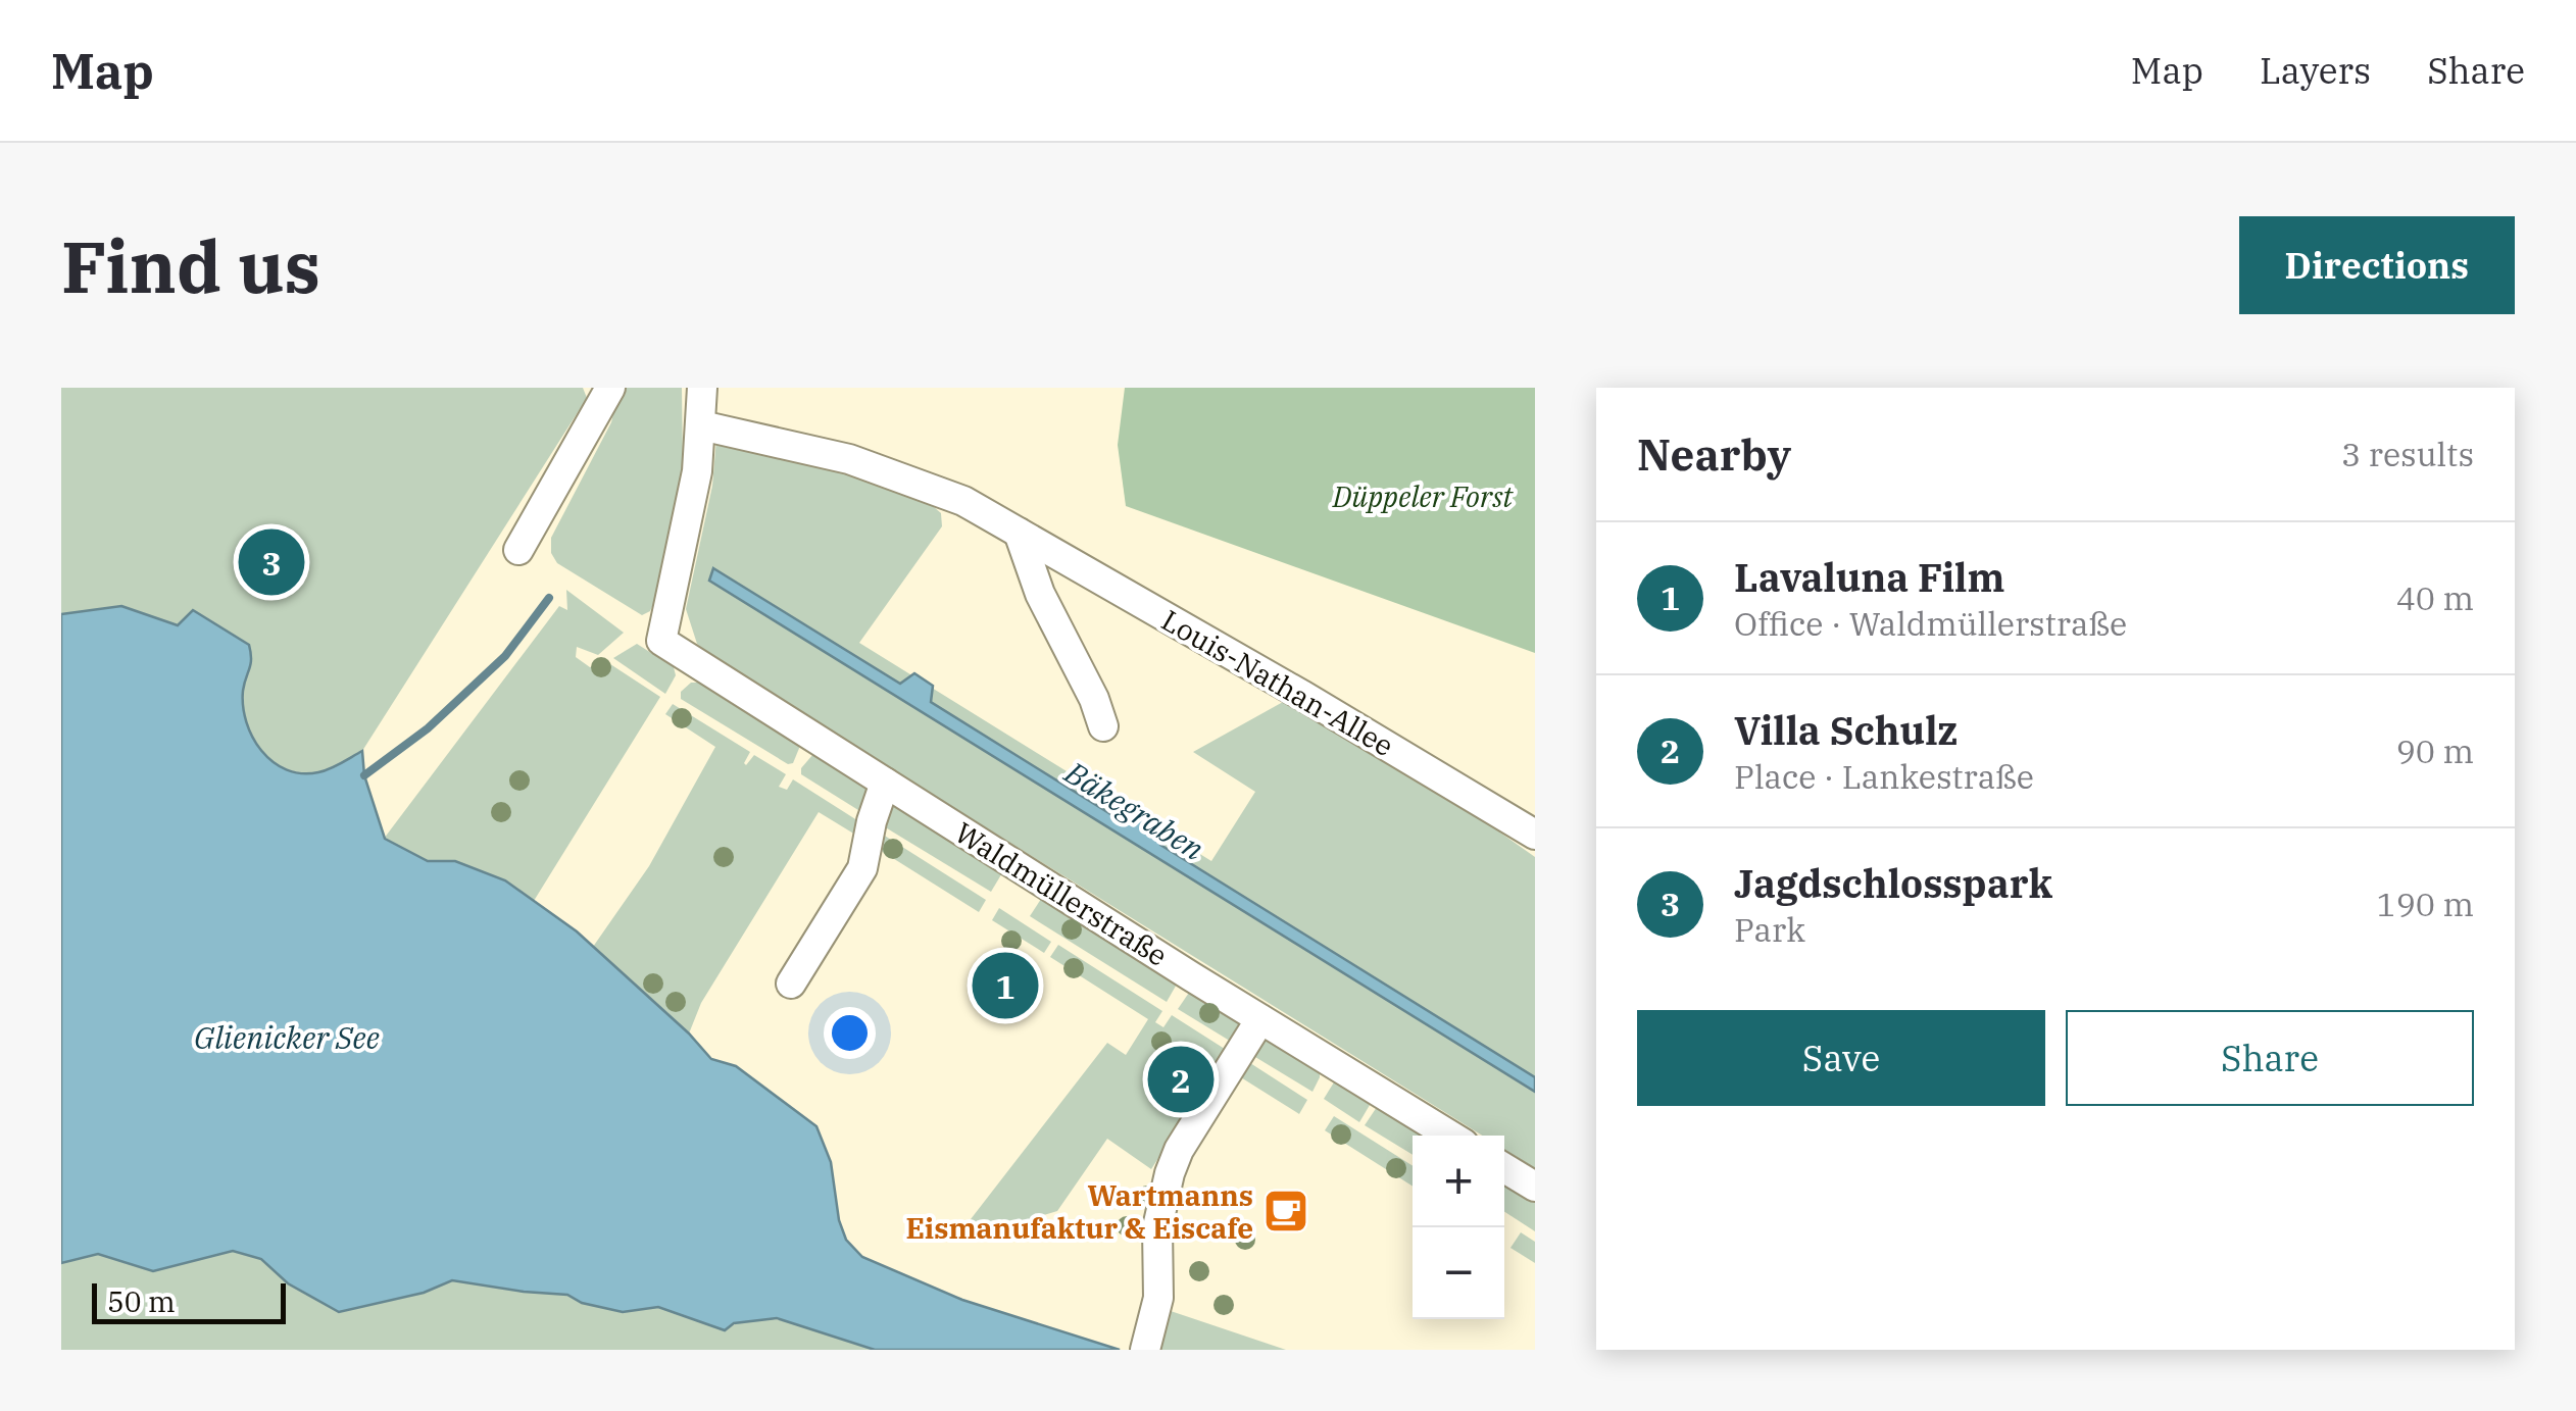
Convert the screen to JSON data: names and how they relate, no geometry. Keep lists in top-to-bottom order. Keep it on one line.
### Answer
{"streets":{"street":["Louis-Nathan-Allee","Waldmüllerstraße"]},"crossings":[["Louis-Nathan-Allee","Waldmüllerstraße"]],"water":["Bäkegraben","Glienicker See"],"parks":["Düppeler Forst"],"places":{"cafe":["Wartmanns Eismanufaktur & Eiscafe"]},"scale_bar":"50 m","page":{"header":"Map","nav":["Map","Layers","Share"],"buttons":["Directions",["Save","Share"]],"title":"Find us","heading":["Nearby","3 results"],"list":[{"mark":"1","name":"Lavaluna Film","note":"Office · Waldmüllerstraße","value":"40 m"},{"mark":"2","name":"Villa Schulz","note":"Place · Lankestraße","value":"90 m"},{"mark":"3","name":"Jagdschlosspark","note":"Park","value":"190 m"}],"pins":["3","1","2"],"map_buttons":["+","−"],"scale":"50 m"}}
